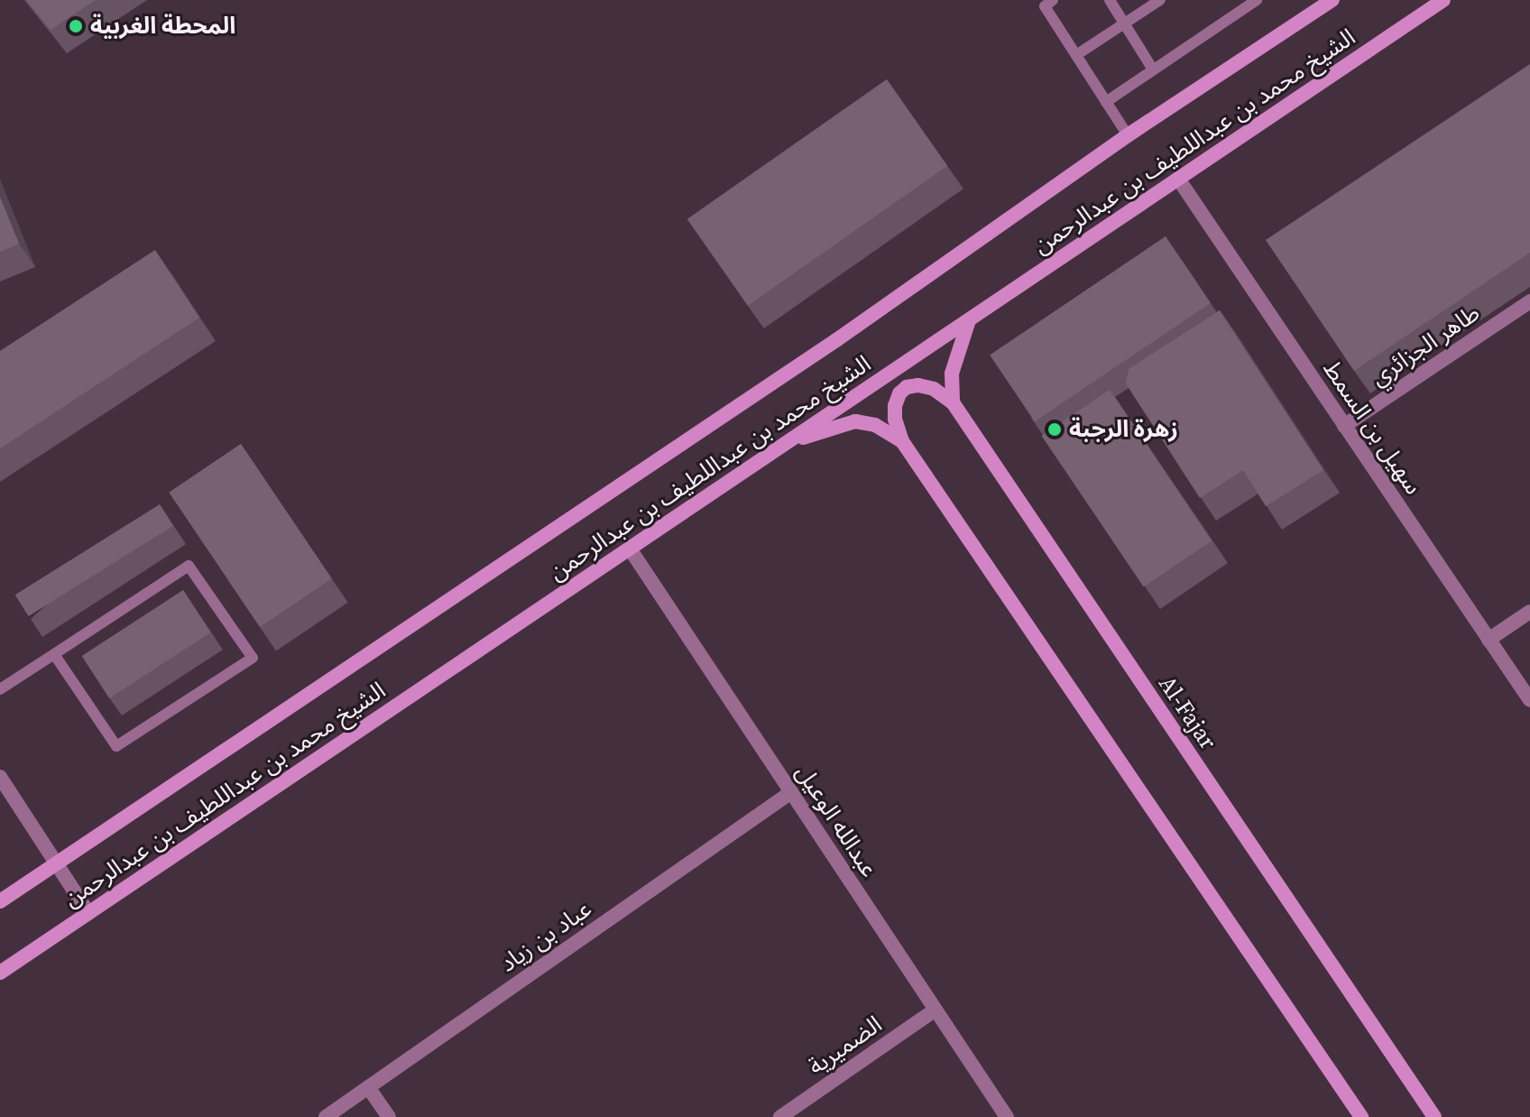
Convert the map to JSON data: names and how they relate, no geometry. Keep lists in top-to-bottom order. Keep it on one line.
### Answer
{"streets":{"street":["الشيخ محمد بن عبداللطيف بن عبدالرحمن","طاهر الجزائري","سهيل بن السمط","Al-Fajar","عبدالله الوعيل","عباد بن زياد","الضميرية"]},"crossings":[["الشيخ محمد بن عبداللطيف بن عبدالرحمن","سهيل بن السمط"],["الشيخ محمد بن عبداللطيف بن عبدالرحمن","عبدالله الوعيل"],["طاهر الجزائري","سهيل بن السمط"],["عبدالله الوعيل","عباد بن زياد"],["عبدالله الوعيل","الضميرية"]],"places":["المحطة الغربية","زهرة الرجبة"]}
